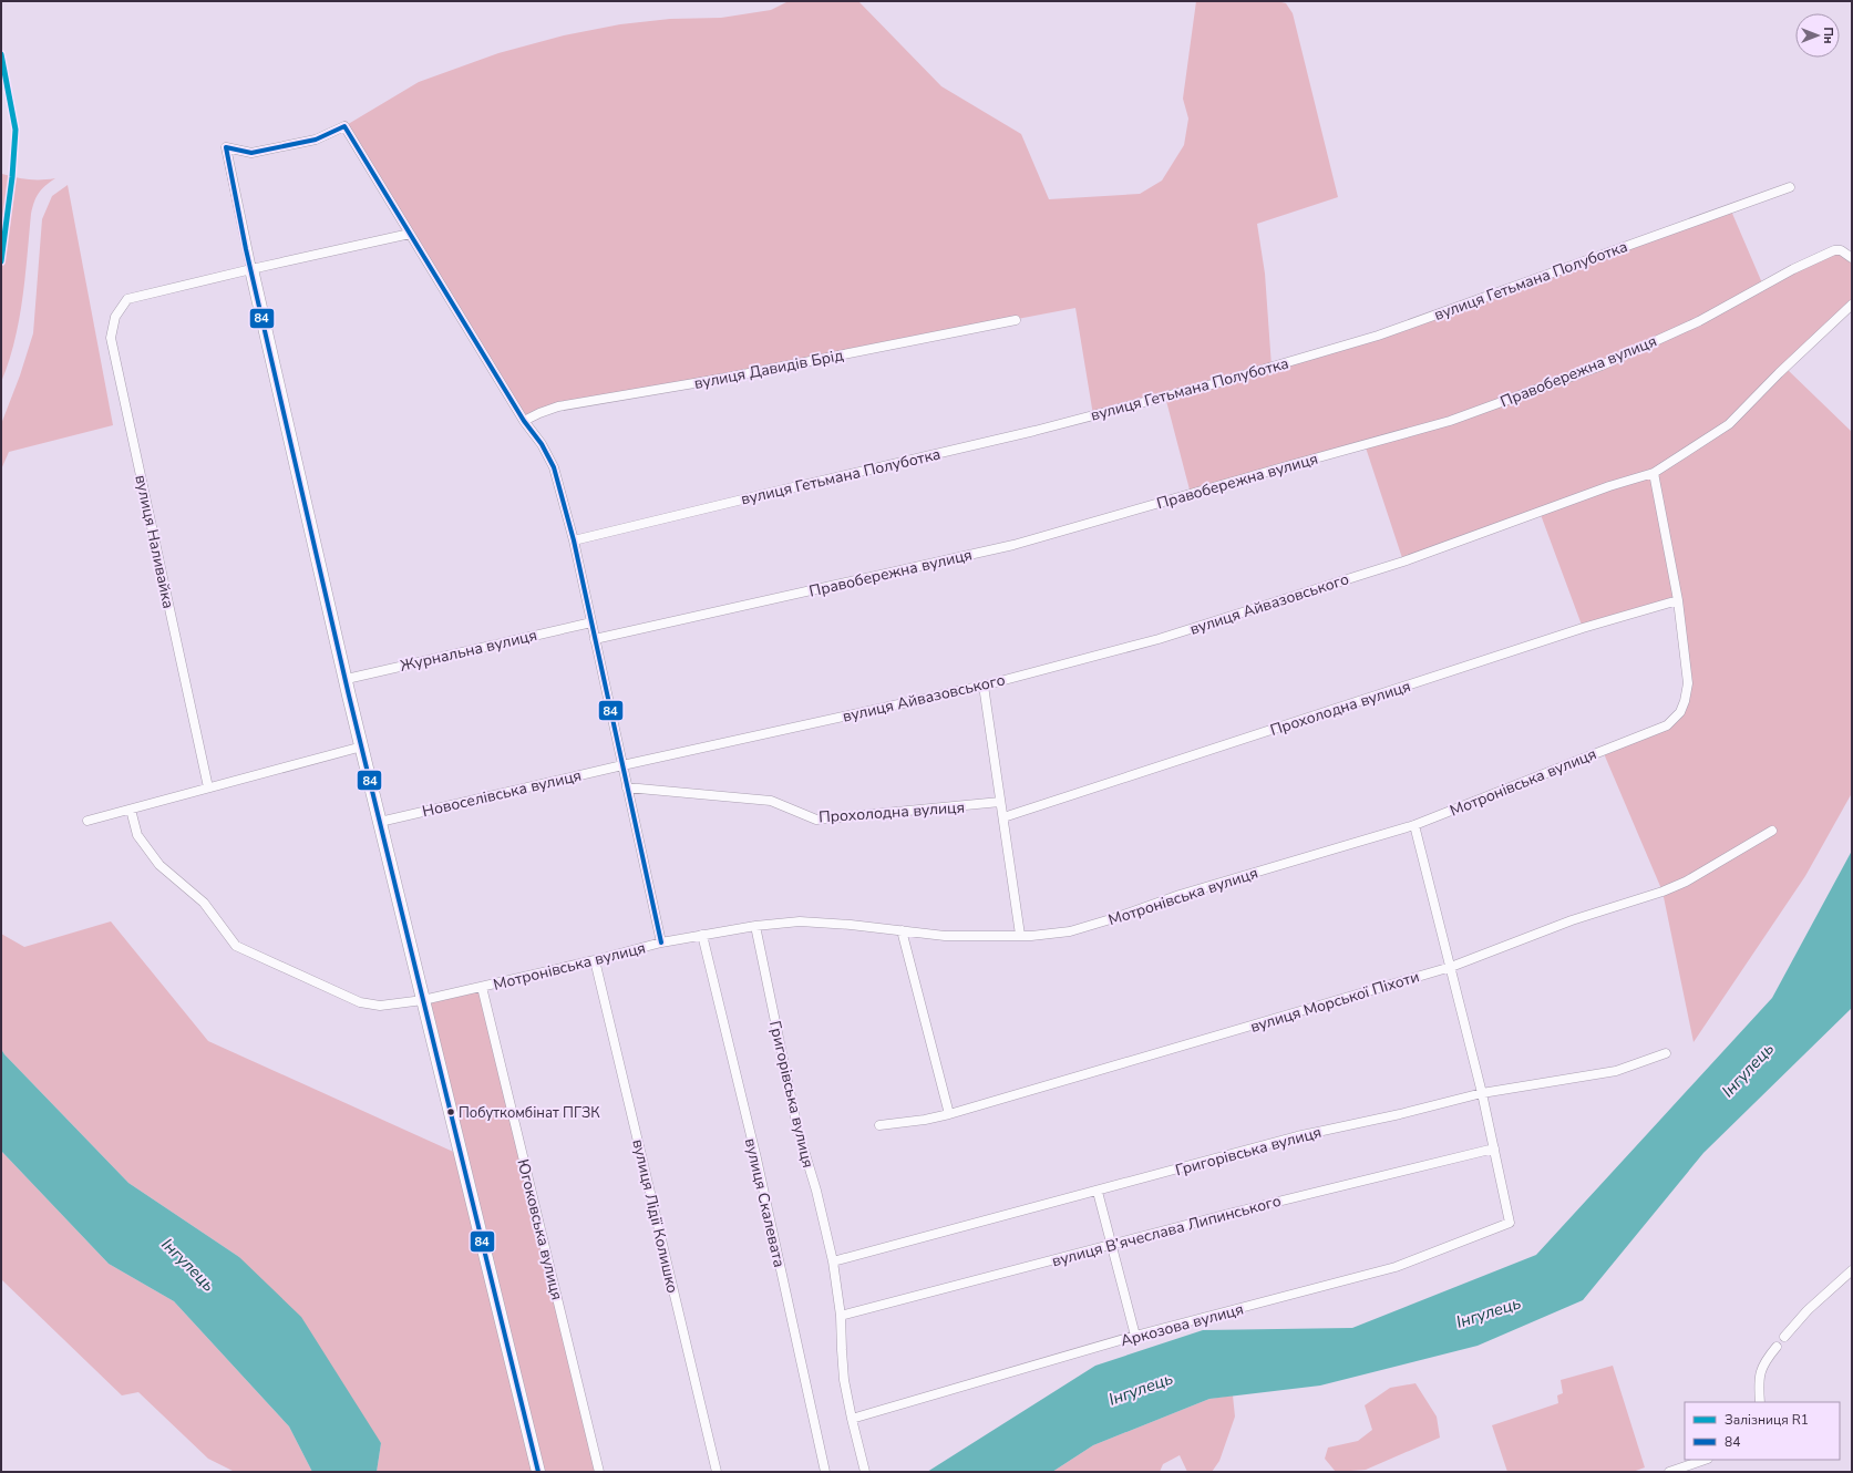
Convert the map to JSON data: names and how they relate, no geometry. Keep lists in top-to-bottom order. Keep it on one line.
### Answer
{"streets":{"street":["вулиця Гетьмана Полуботка","вулиця Давидів Брід","Правобережна вулиця","вулиця Наливайка","вулиця Айвазовського","Журнальна вулиця","Прохолодна вулиця","Мотронівська вулиця","Новоселівська вулиця","вулиця Морської Піхоти","Григорівська вулиця","вулиця Скалевата","вулиця Лідії Колишко","Югоковська вулиця","вулиця В’ячеслава Липинського","Аркозова вулиця"]},"crossings":[["вулиця Айвазовського","Мотронівська вулиця"],["вулиця Айвазовського","Новоселівська вулиця"],["Прохолодна вулиця","Мотронівська вулиця"],["Мотронівська вулиця","Григорівська вулиця"],["Мотронівська вулиця","вулиця Скалевата"],["Мотронівська вулиця","вулиця Лідії Колишко"],["Мотронівська вулиця","Югоковська вулиця"],["Григорівська вулиця","вулиця В’ячеслава Липинського"],["Григорівська вулиця","Аркозова вулиця"],["вулиця В’ячеслава Липинського","Аркозова вулиця"]],"water":["Інгулець"],"places":["Побуткомбінат ПГЗК"],"lines":["rail line R1","transit line 84"],"legend":["Залізниця R1","84"],"north":"right"}
